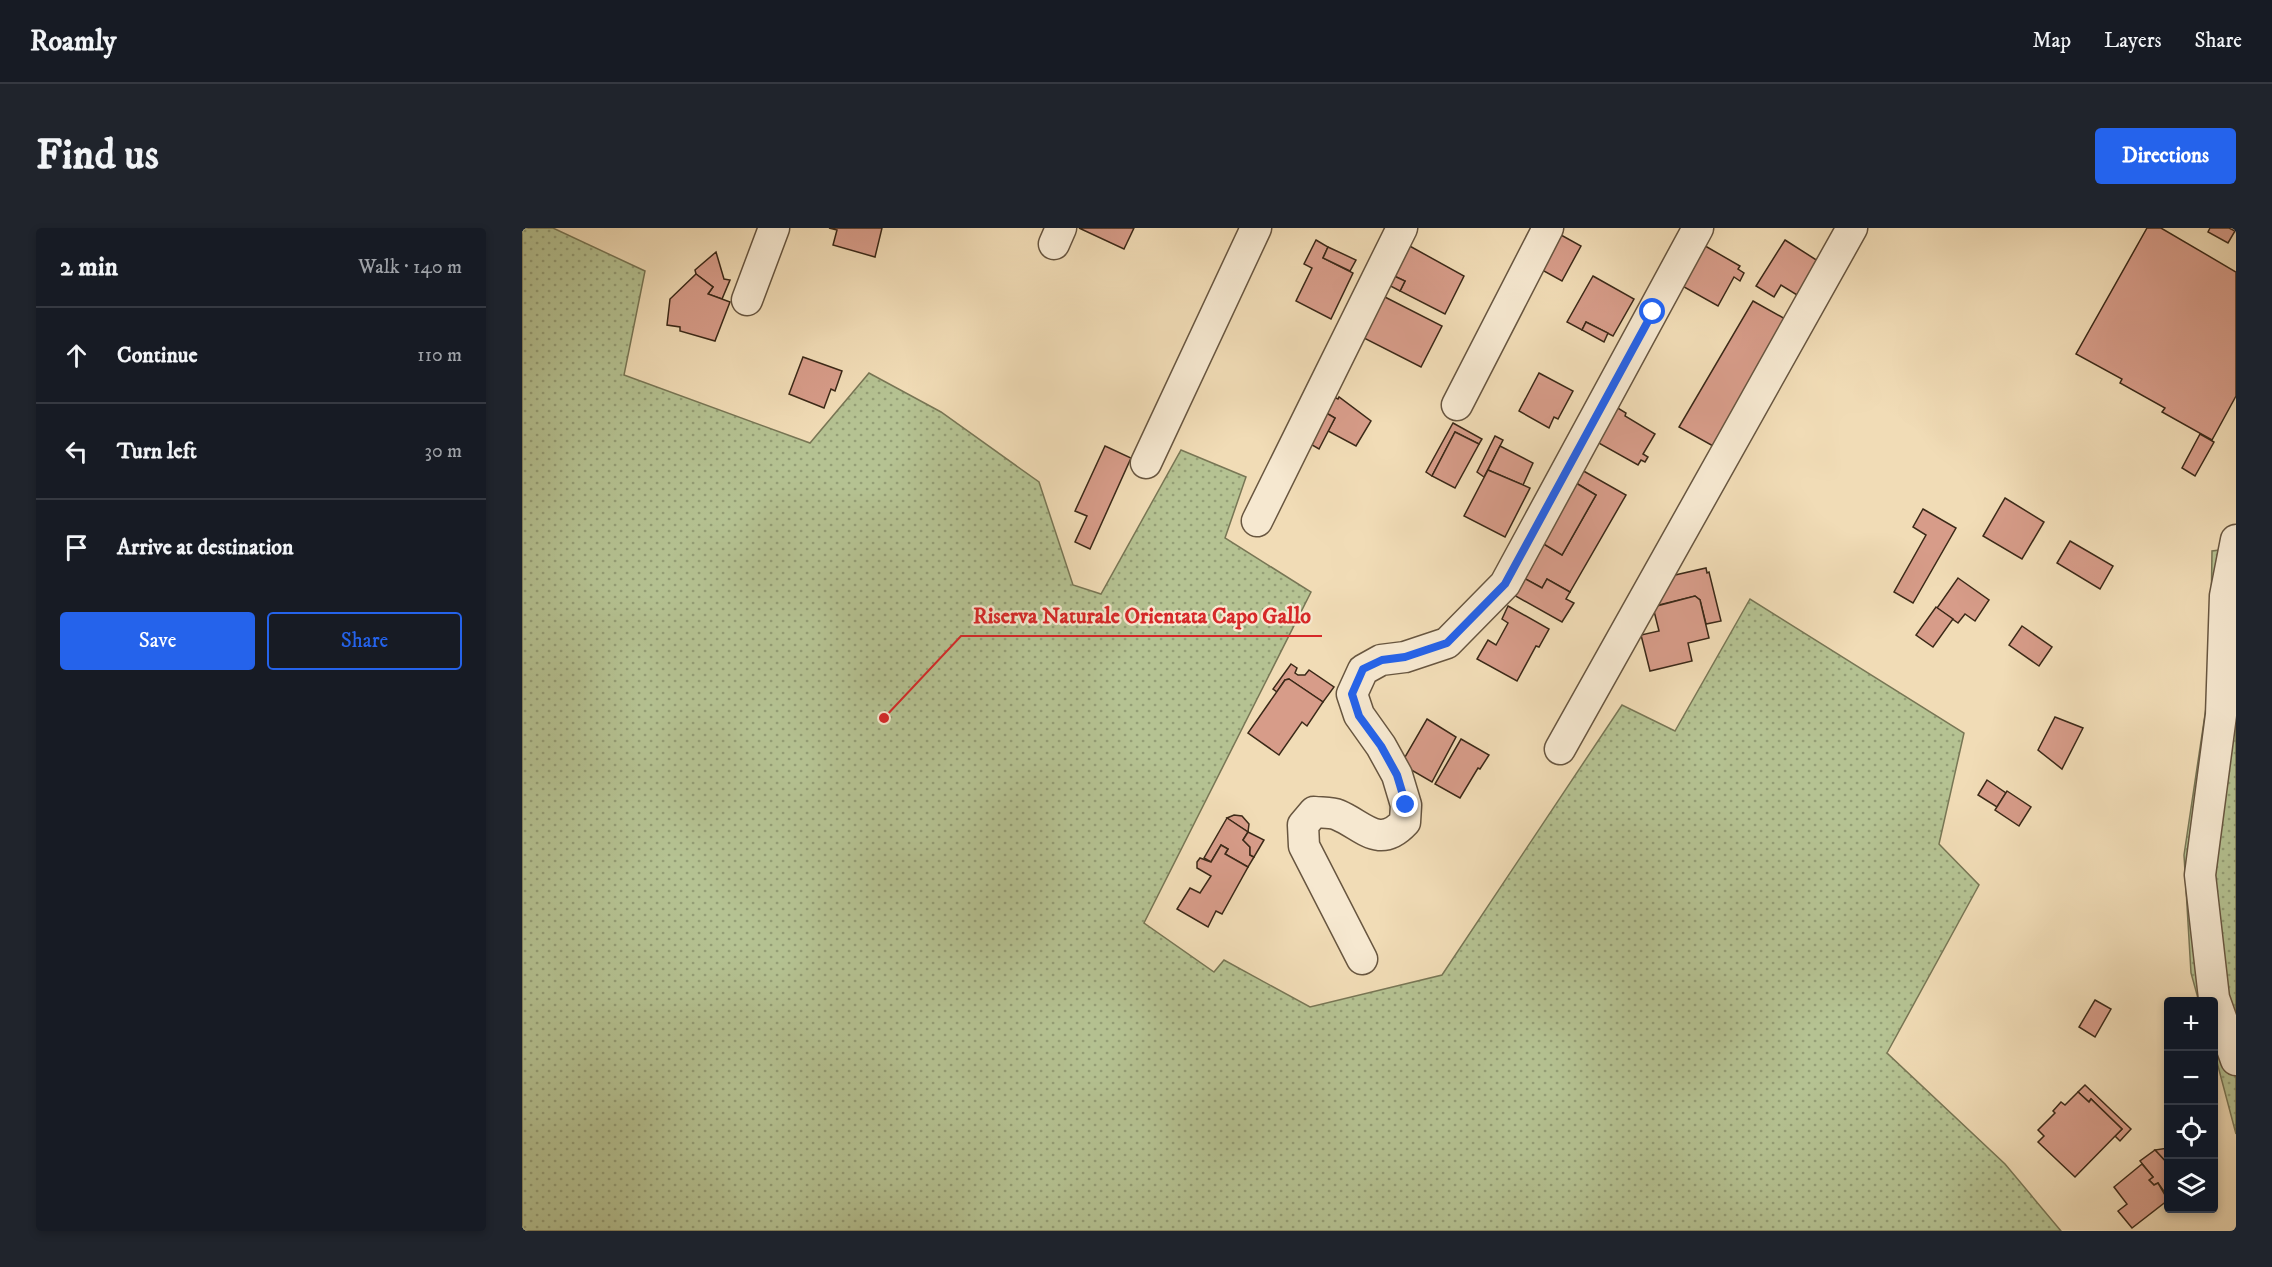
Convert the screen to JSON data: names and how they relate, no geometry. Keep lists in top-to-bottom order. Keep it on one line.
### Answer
{"places":["Riserva Naturale Orientata Capo Gallo"],"page":{"header":"Roamly","nav":["Map","Layers","Share"],"buttons":["Directions",["Save","Share"]],"title":"Find us","heading":["2 min","Walk · 140 m"],"list":[["Continue","110 m"],["Turn left","30 m"],"Arrive at destination"],"map_buttons":["+","−"]}}
